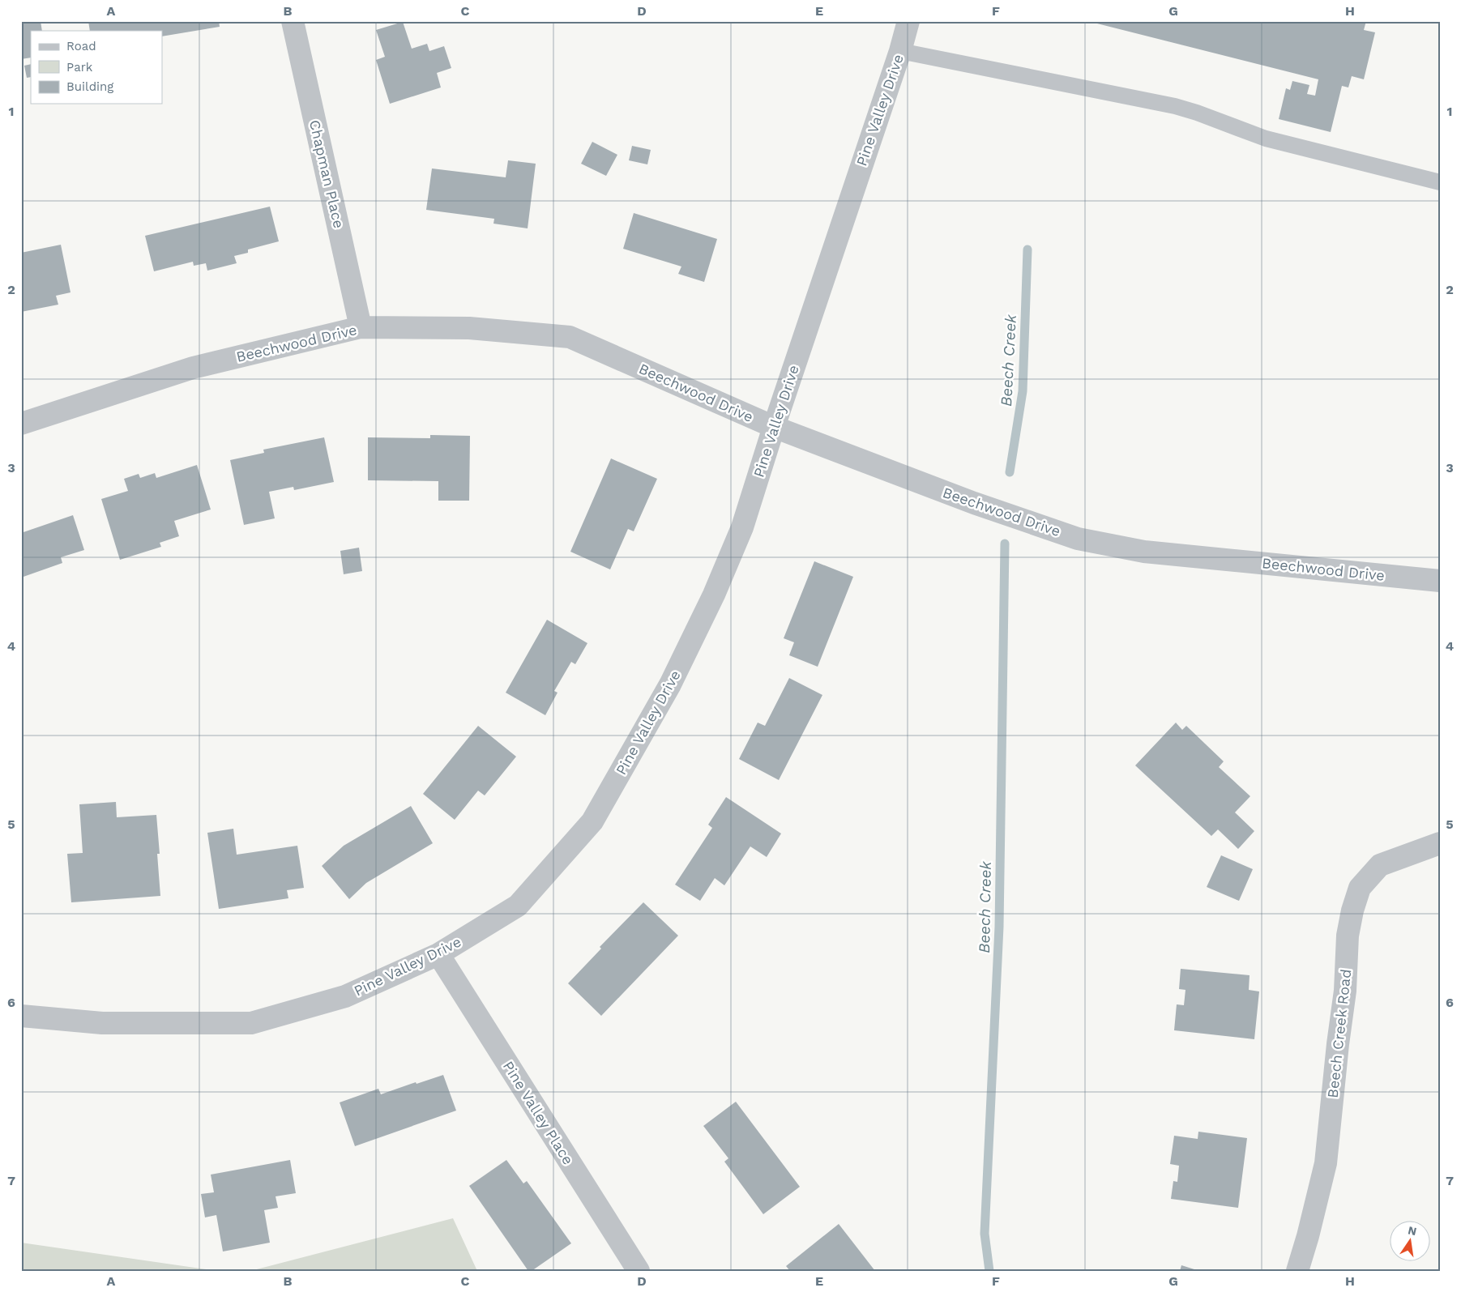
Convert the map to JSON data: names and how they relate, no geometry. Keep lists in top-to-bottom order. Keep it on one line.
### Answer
{"streets":{"street":["Pine Valley Drive","Chapman Place","Beechwood Drive","Beech Creek Road","Pine Valley Place"]},"crossings":[["Pine Valley Drive","Beechwood Drive"],["Pine Valley Drive","Pine Valley Place"],["Chapman Place","Beechwood Drive"]],"water":["Beech Creek"],"legend":["Road","Park","Building"],"north":"top","grid":{"columns":["A","B","C","D","E","F","G","H"],"rows":["1","2","3","4","5","6","7"]}}
